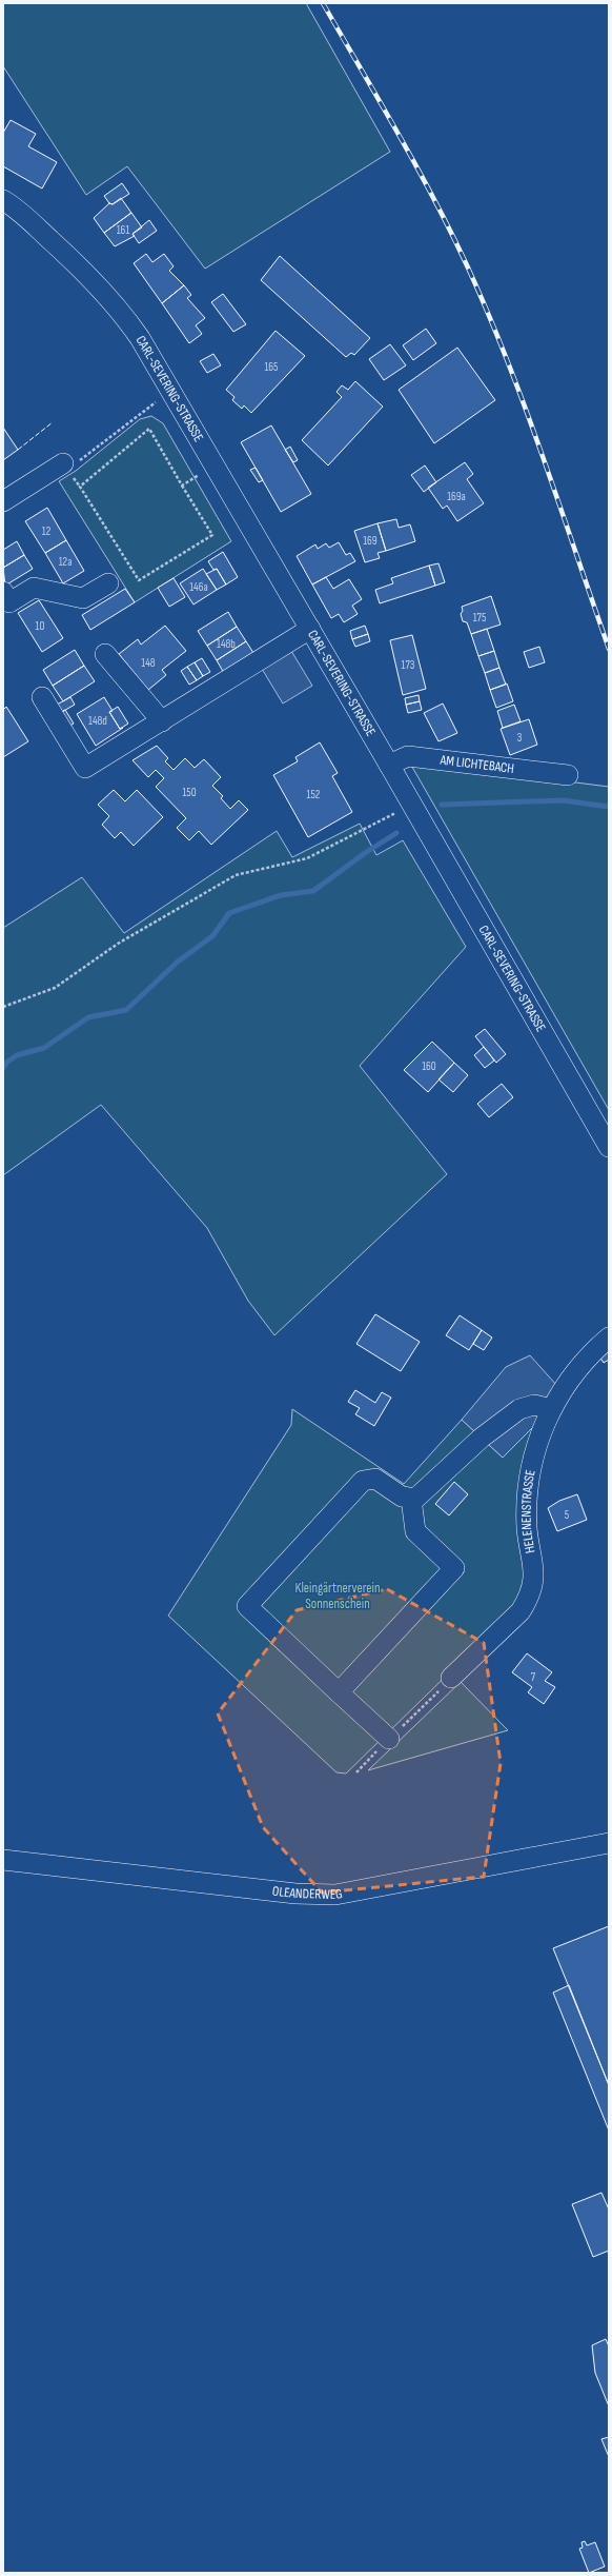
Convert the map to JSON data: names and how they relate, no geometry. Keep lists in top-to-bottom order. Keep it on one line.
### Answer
{"streets":{"street":["CARL-SEVERING-STRASSE","AM LICHTEBACH","HELENENSTRASSE","OLEANDERWEG"]},"crossings":[["CARL-SEVERING-STRASSE","AM LICHTEBACH"]],"parks":["Kleingärtnerverein Sonnenschein"],"house_numbers":["161","165","169a","12","169","12a","146a","175","10","148b","148","173","148d","3","150","152","160","5","7"]}
